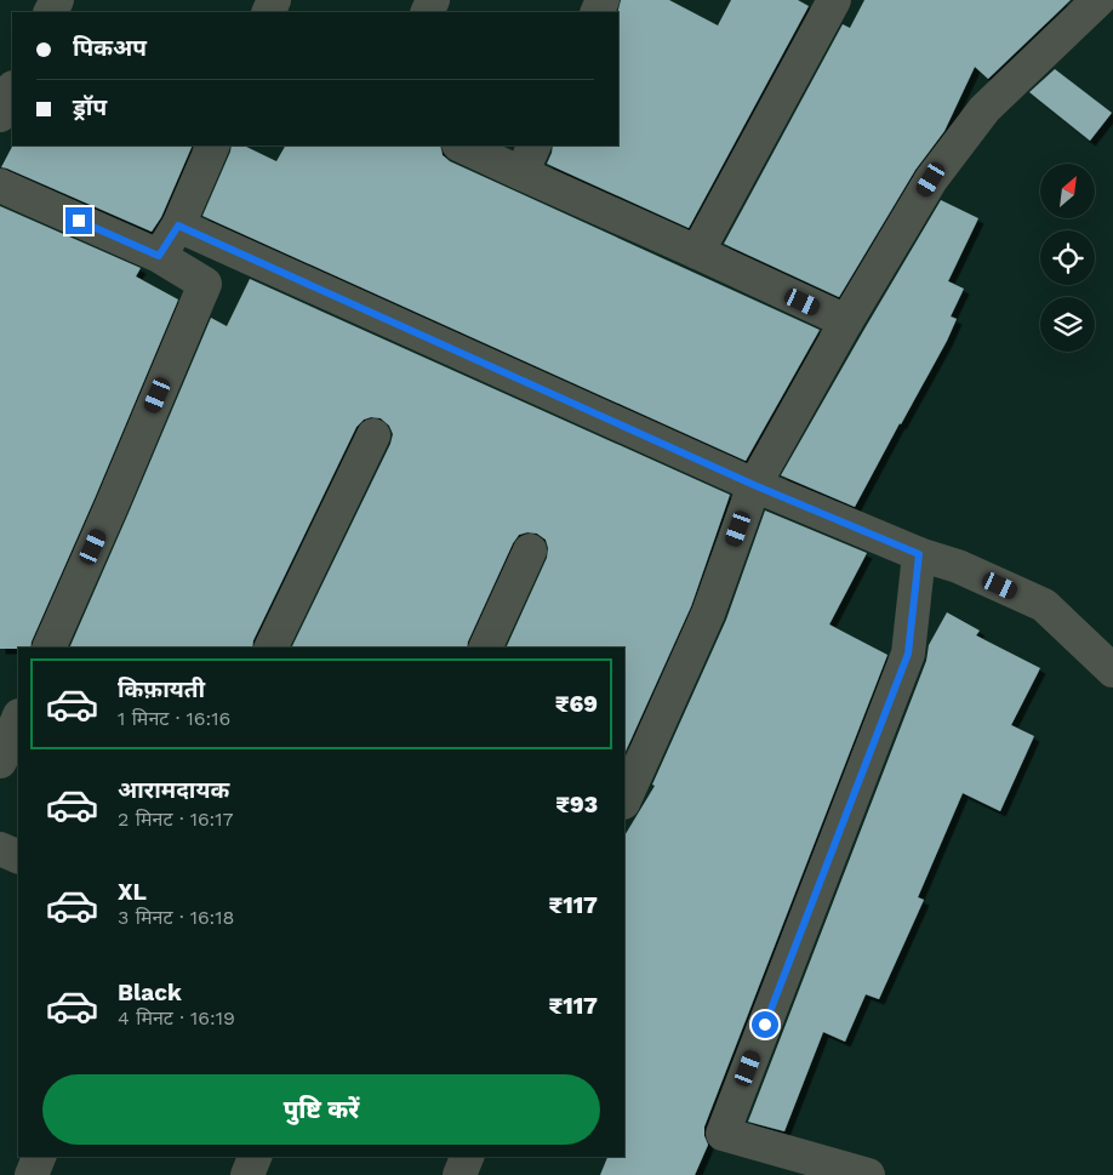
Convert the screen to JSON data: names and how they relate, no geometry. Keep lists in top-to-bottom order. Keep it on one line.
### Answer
{"north":"top right","page":{"banner":["पिकअप","ड्रॉप"],"list":[{"name":"किफ़ायती","note":"1 मिनट · 16:16","value":"₹69"},{"name":"आरामदायक","note":"2 मिनट · 16:17","value":"₹93"},{"name":"XL","note":"3 मिनट · 16:18","value":"₹117"},{"name":"Black","note":"4 मिनट · 16:19","value":"₹117"}],"buttons":"पुष्टि करें"}}
